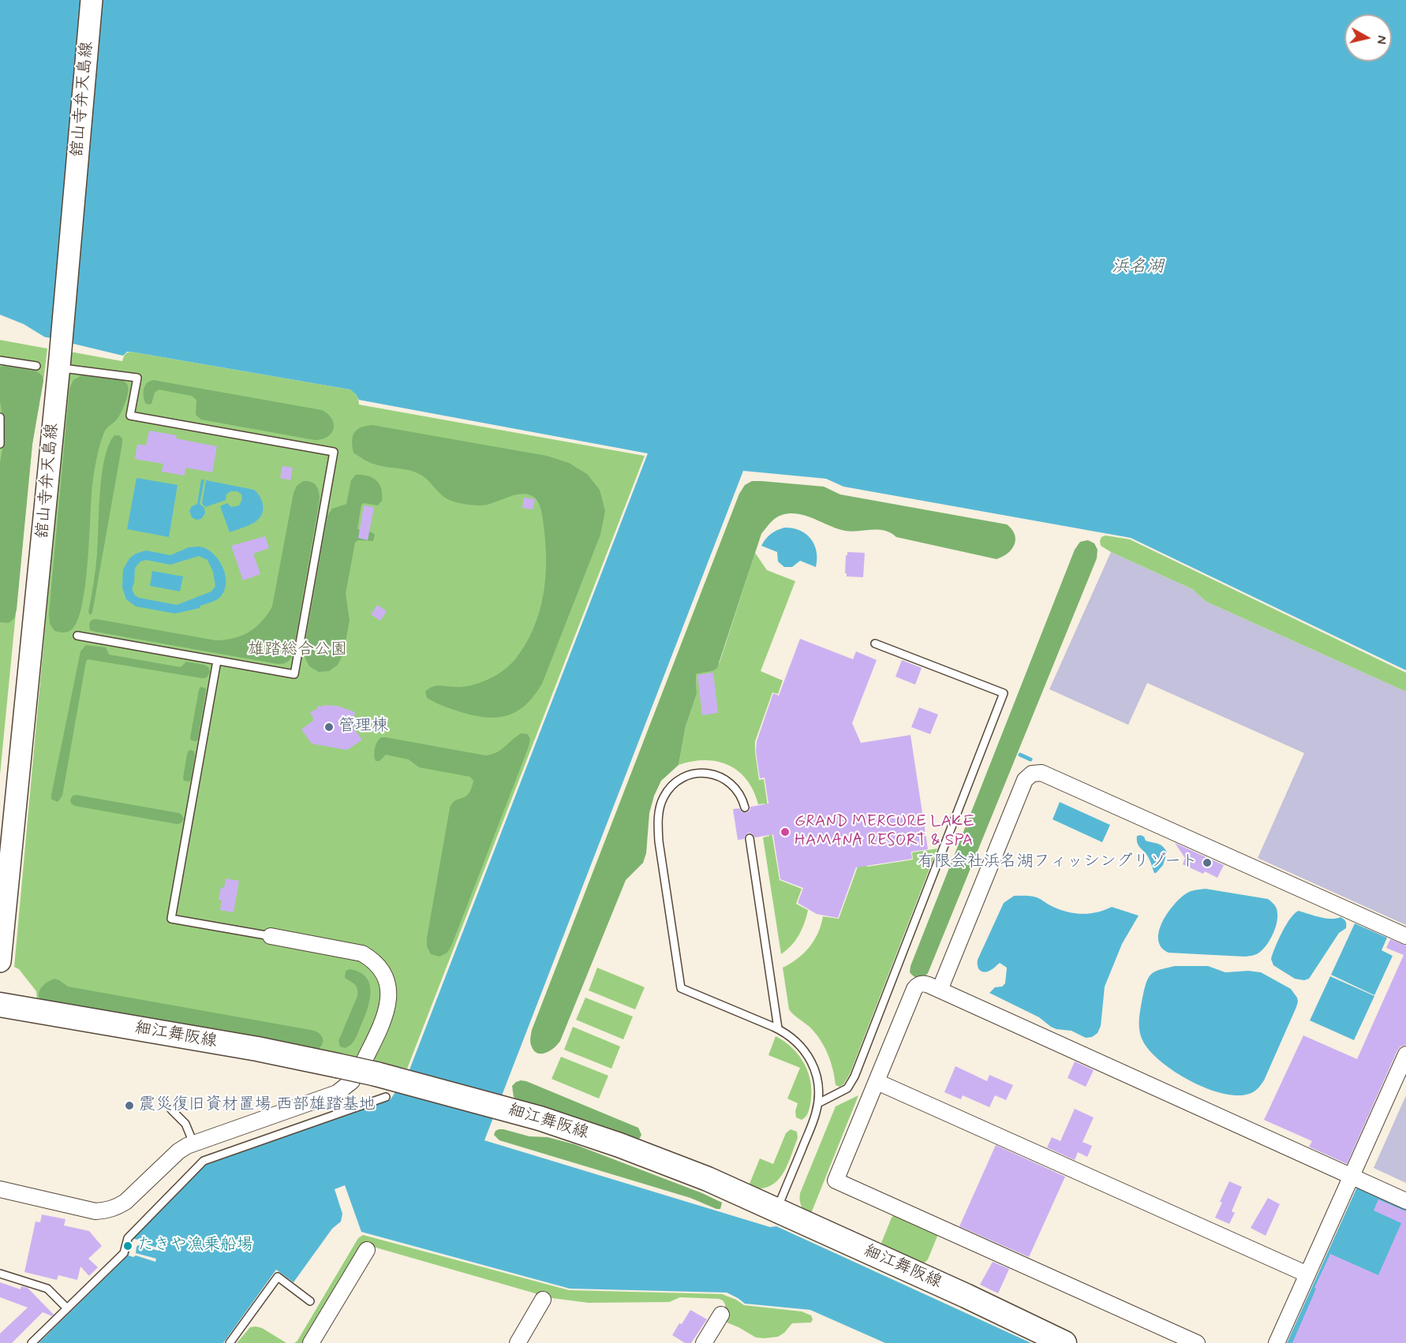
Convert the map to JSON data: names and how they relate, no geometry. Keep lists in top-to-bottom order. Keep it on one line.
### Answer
{"streets":{"main road":["舘山寺弁天島線","細江舞阪線"]},"water":["浜名湖"],"parks":["雄踏総合公園"],"places":["管理棟","GRAND MERCURE LAKE HAMANA RESORT & SPA","有限会社浜名湖フィッシングリゾート","震災復旧資材置場 西部雄踏基地","たきや漁乗船場"],"north":"right"}
